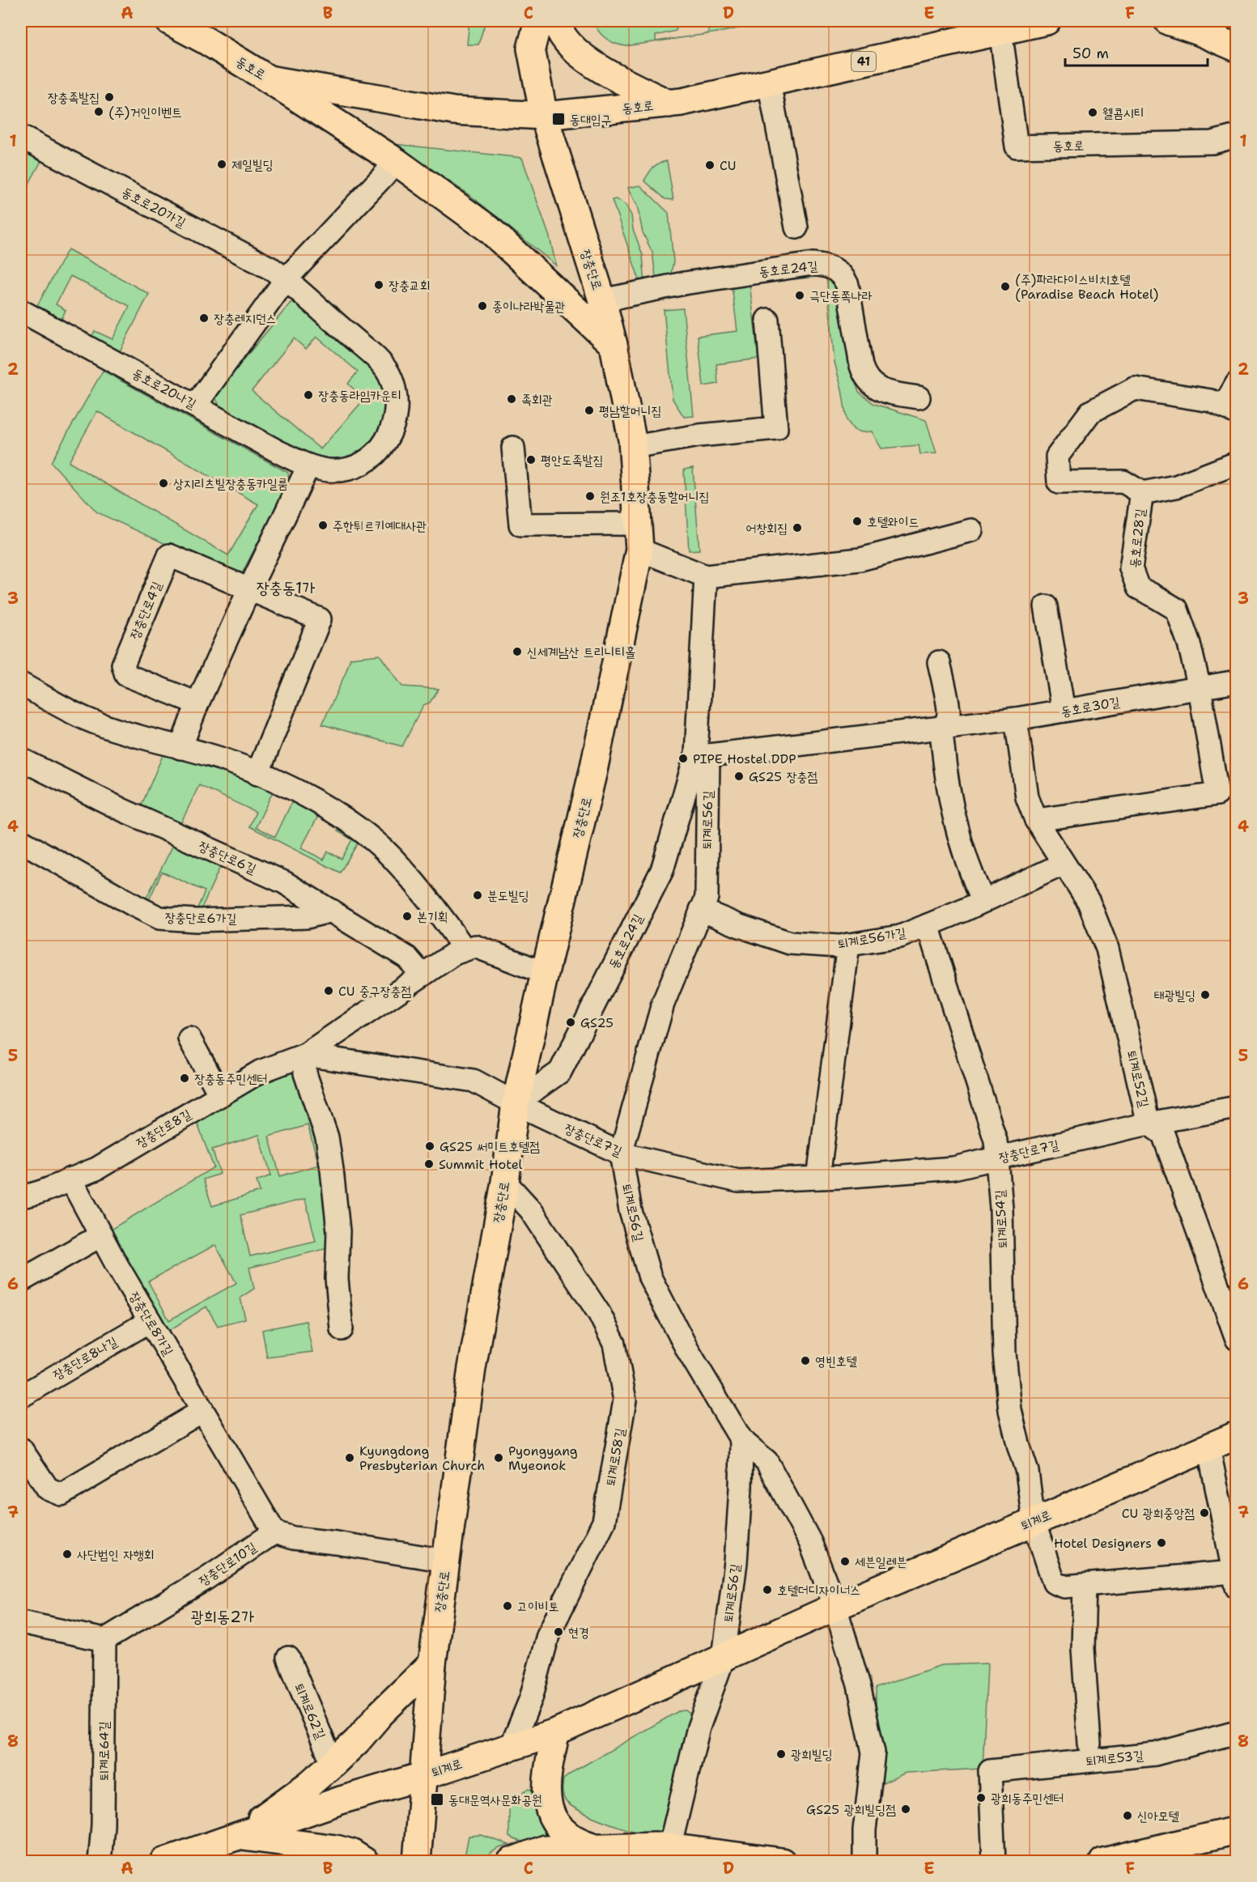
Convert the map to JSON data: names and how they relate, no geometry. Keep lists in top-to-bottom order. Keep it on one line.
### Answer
{"streets":{"main road":["41","동호로","장충단로","퇴계로"],"street":["동호로20가길","동호로24길","동호로20나길","동호로28길","장충단로4길","동호로30길","퇴계로56길","장충단로6길","장충단로6가길","퇴계로56가길","퇴계로52길","장충단로8길","장충단로7길","퇴계로54길","장충단로8가길","장충단로8나길","퇴계로58길","장충단로10길","퇴계로62길","퇴계로64길","퇴계로53길"]},"crossings":[["동호로","장충단로"],["동호로20가길","동호로20나길"],["동호로24길","장충단로"],["동호로24길","동호로30길"],["동호로24길","퇴계로56길"],["동호로24길","장충단로8길"],["동호로24길","장충단로7길"],["장충단로","장충단로8길"],["장충단로","장충단로7길"],["장충단로","퇴계로58길"],["장충단로","퇴계로"],["동호로28길","동호로30길"],["동호로30길","퇴계로56길"],["동호로30길","퇴계로52길"],["퇴계로56길","퇴계로56가길"],["퇴계로56길","장충단로7길"],["퇴계로56길","퇴계로"],["장충단로6길","장충단로6가길"],["장충단로6길","장충단로8길"],["퇴계로56가길","퇴계로52길"],["퇴계로56가길","퇴계로54길"],["퇴계로52길","장충단로7길"],["장충단로8길","장충단로7길"],["장충단로8길","장충단로8가길"],["장충단로7길","퇴계로54길"],["퇴계로54길","퇴계로"],["장충단로8가길","장충단로8나길"],["장충단로8가길","장충단로10길"],["퇴계로58길","퇴계로"],["장충단로10길","퇴계로64길"]],"districts":["장충동1가","광희동2가"],"places":{"other":["장충족발집","(주)거인이벤트","웰콤시티","제일빌딩","CU","장충교회","(주)파라다이스비치호텔 (Paradise Beach Hotel)","극단동쪽나라","종이나라박물관","장충레지던스","장충동라임카운티","족회관","평남할머니집","평안도족발집","상지리츠빌장충동카일룸","원조1호장충동할머니집","호텔와이드","주한튀르키예대사관","어창회집","신세계남산 트리니티홀","PIPE Hostel DDP","GS25 장충점","분도빌딩","본기획","CU 중구장충점","태광빌딩","GS25","장충동주민센터","GS25 써미트호텔점","Summit Hotel","영빈호텔","Kyungdong Presbyterian Church","Pyongyang Myeonok","CU 광희중앙점","Hotel Designers","사단법인 자행회","세븐일레븐","호텔더디자이너스","고이비토","현경","광희빌딩","광희동주민센터","GS25 광희빌딩점","신아모텔"],"transit":["동대입구","동대문역사문화공원"]},"scale_bar":"50 m","grid":{"columns":["A","B","C","D","E","F"],"rows":["1","2","3","4","5","6","7","8"]}}
